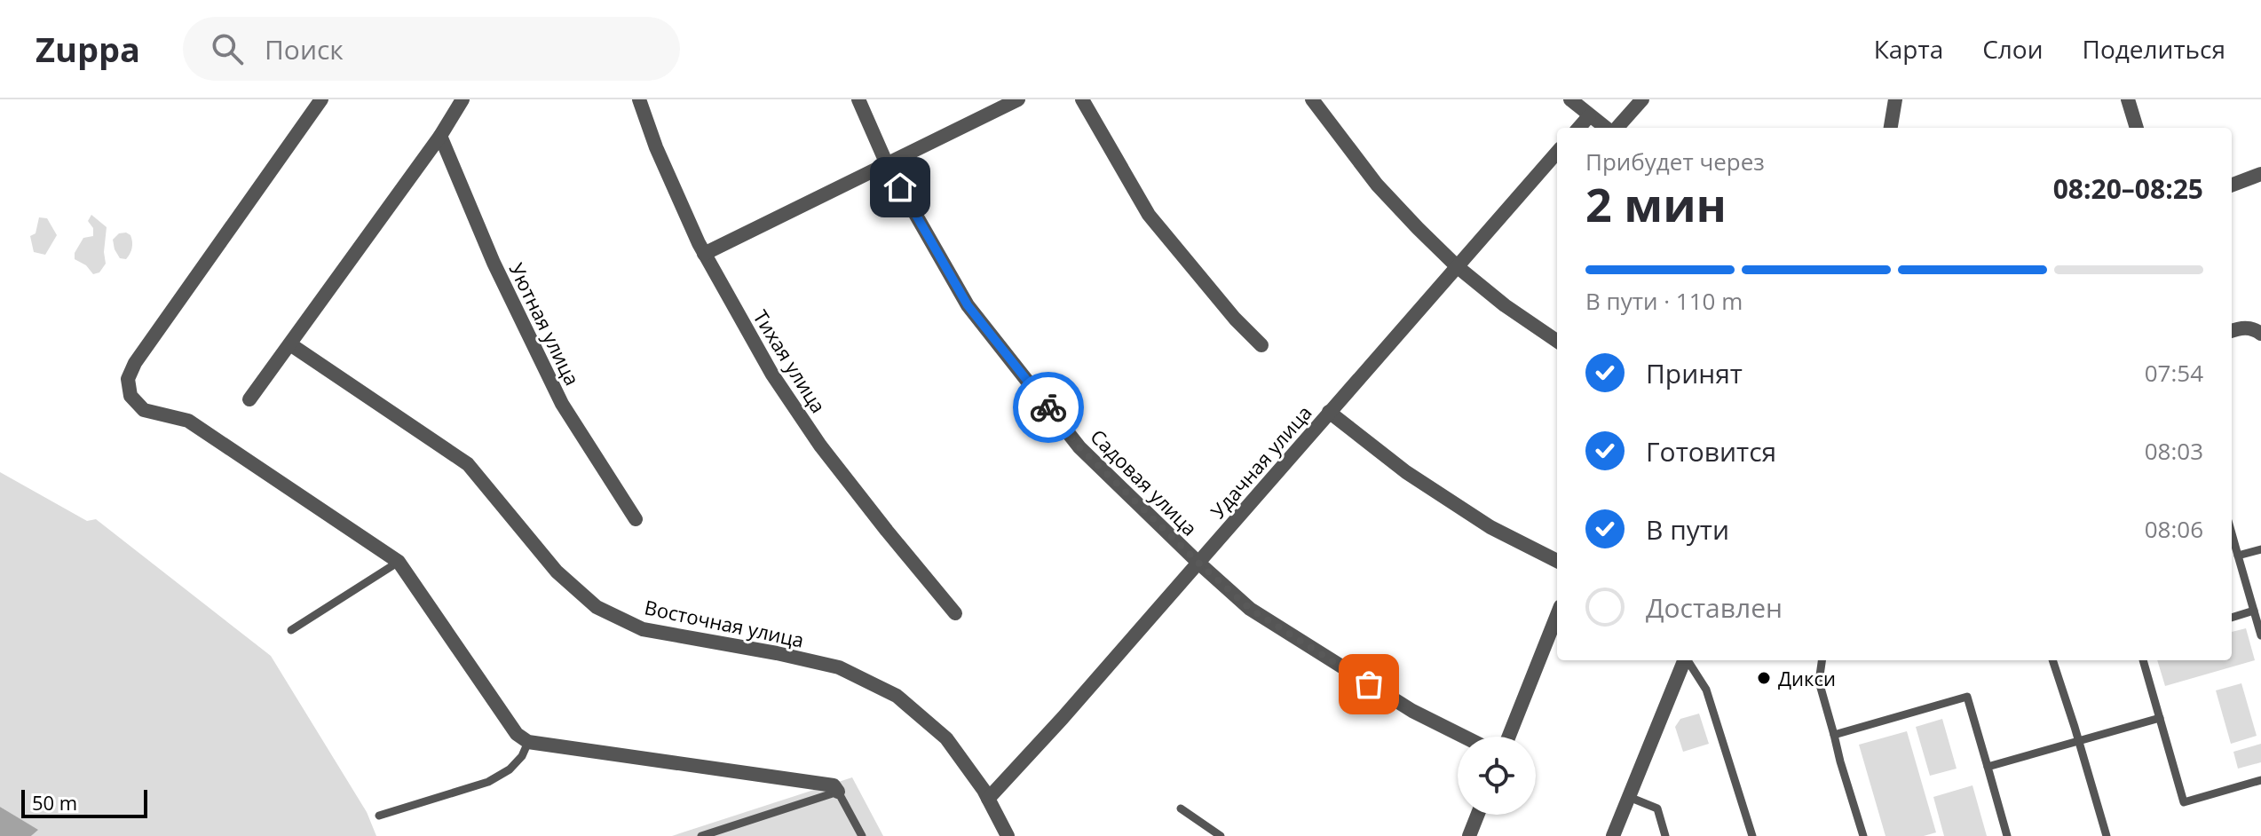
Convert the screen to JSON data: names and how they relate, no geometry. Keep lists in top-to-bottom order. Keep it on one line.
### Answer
{"streets":{"street":["Уютная улица","Тихая улица","Удачная улица","Садовая улица","Восточная улица"]},"crossings":[["Удачная улица","Садовая улица"],["Удачная улица","Восточная улица"]],"places":["Дикси"],"scale_bar":"50 m","page":{"header":"Zuppa","search":"Поиск","nav":["Карта","Слои","Поделиться"],"heading":["2 мин","Прибудет через","08:20–08:25"],"bar":"В пути · 110 m","list":[["Принят","07:54"],["Готовится","08:03"],["В пути","08:06"],"Доставлен"],"scale":"50 m"}}
